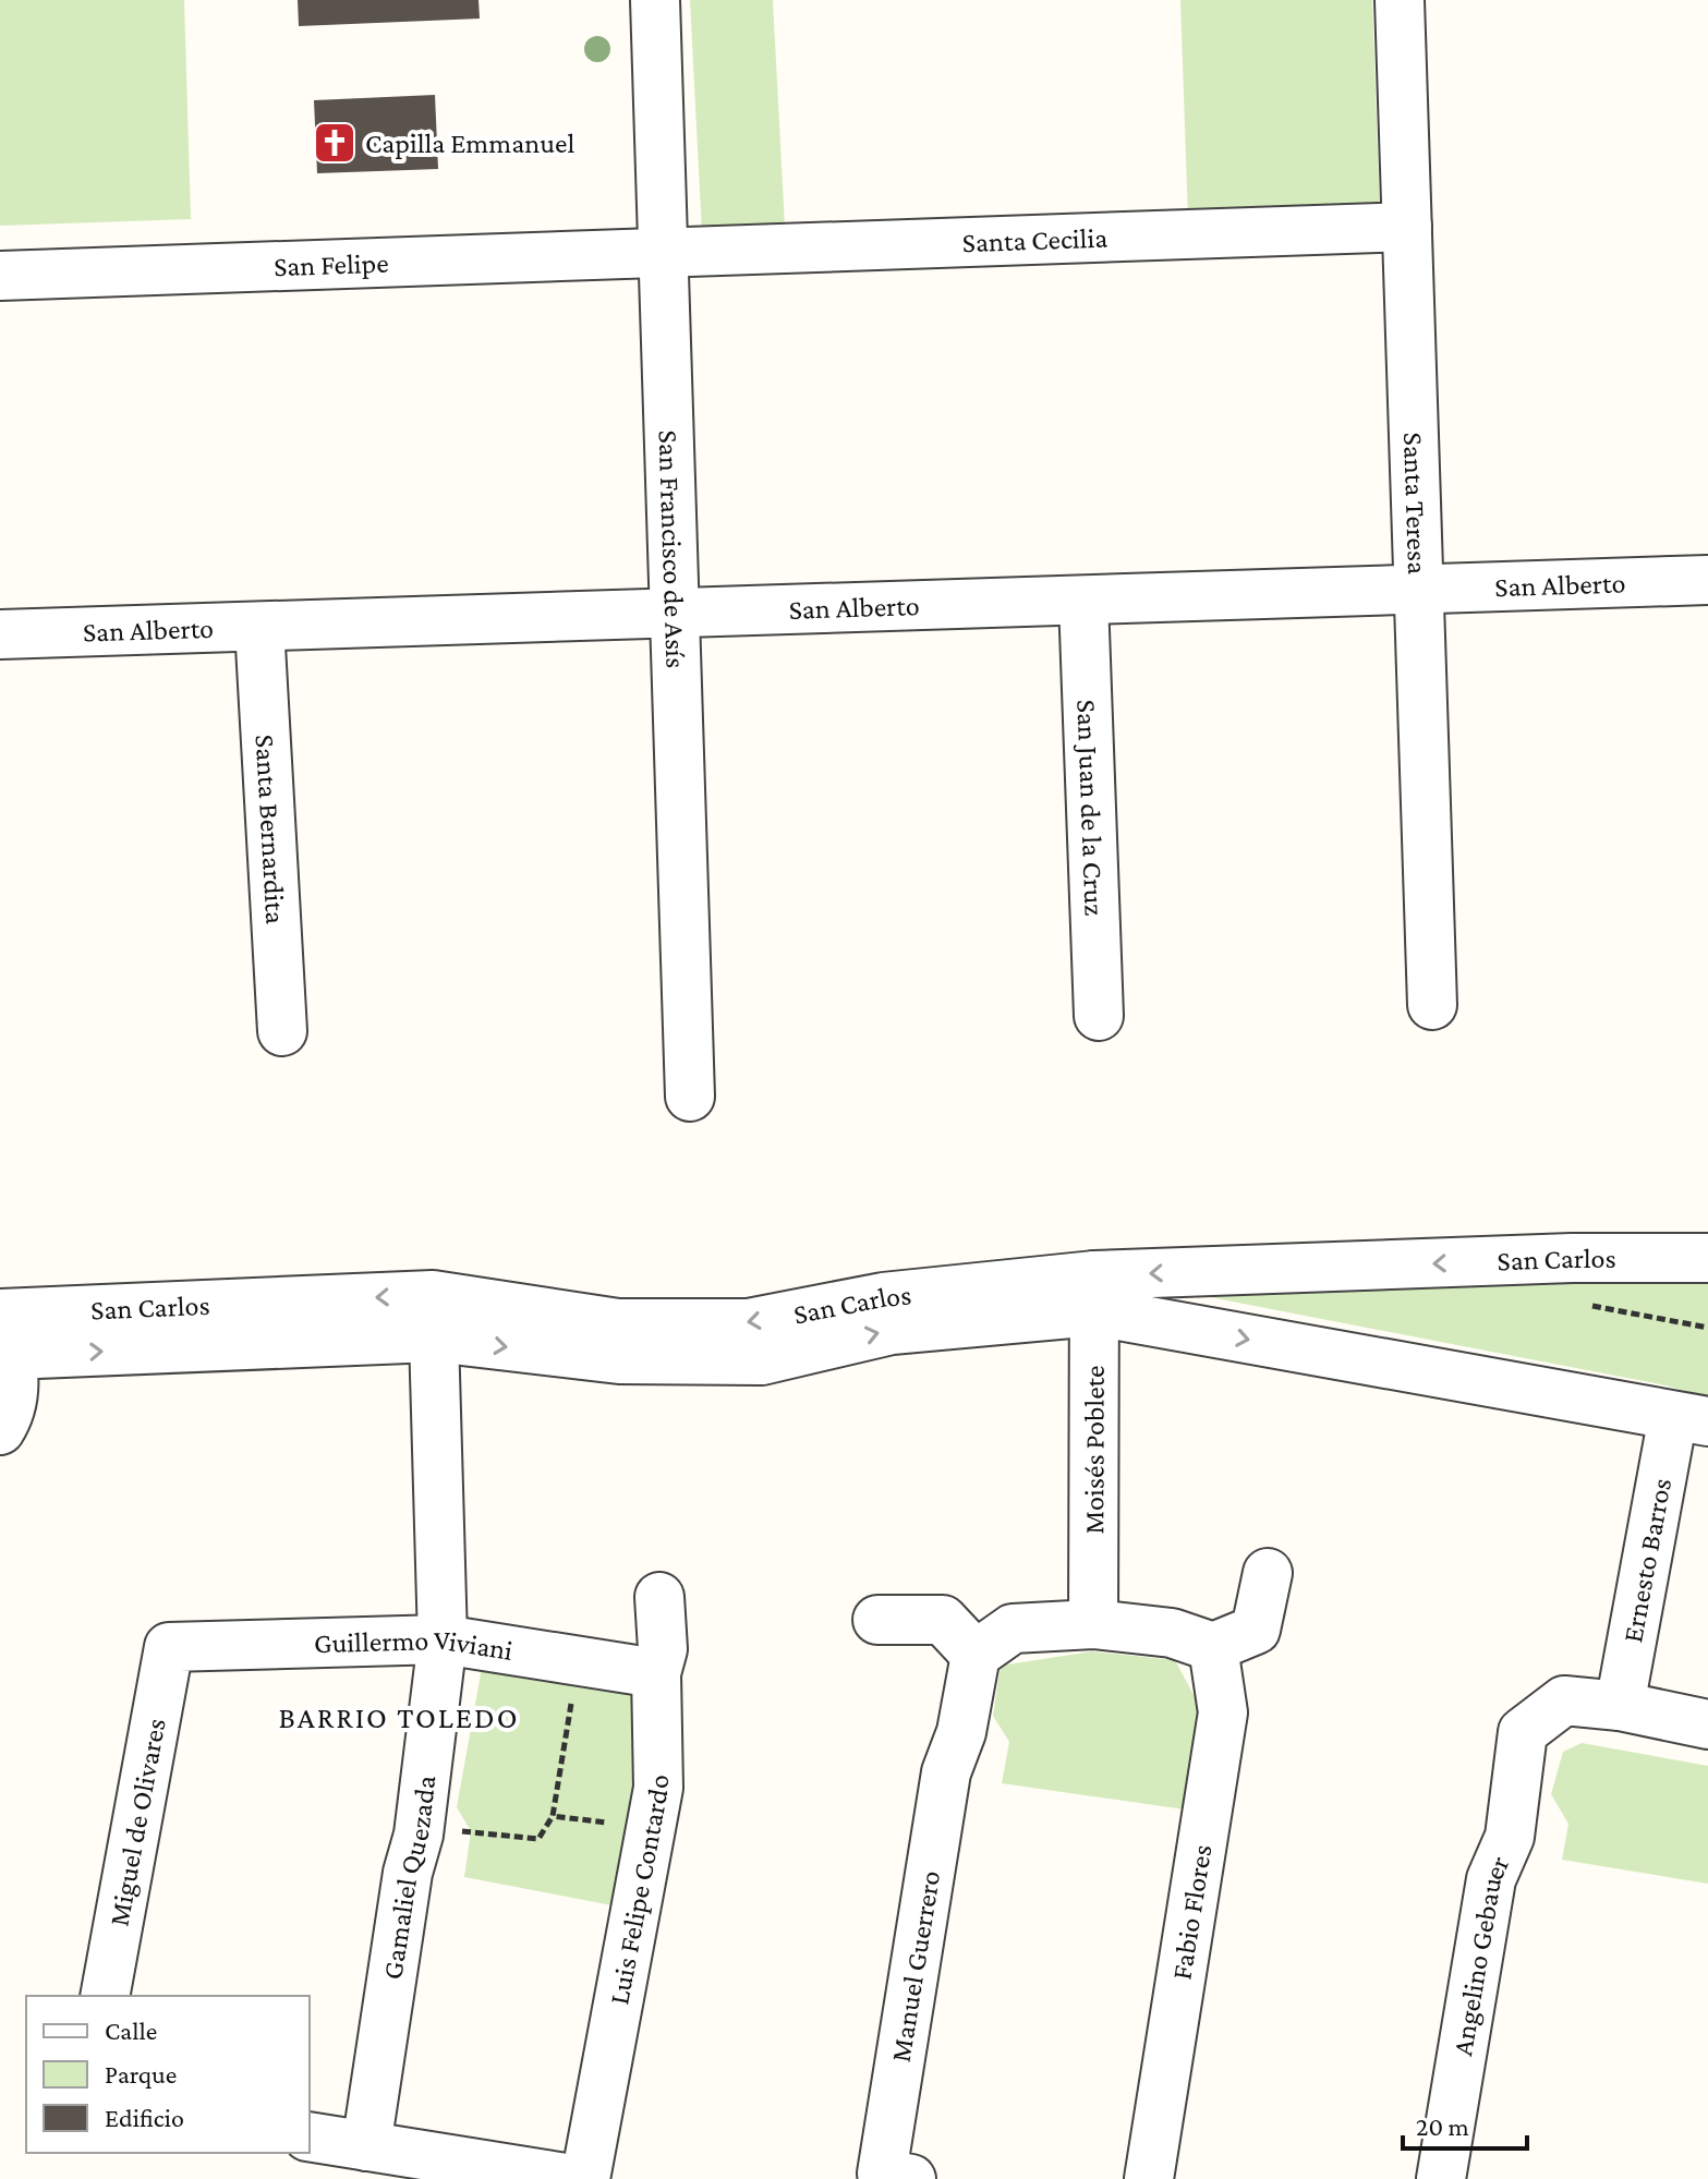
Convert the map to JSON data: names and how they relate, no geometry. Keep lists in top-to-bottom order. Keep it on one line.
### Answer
{"streets":{"street":["Santa Cecilia","San Felipe","Santa Teresa","San Francisco de Asís","San Alberto","San Juan de la Cruz","Santa Bernardita","San Carlos","Moisés Poblete","Ernesto Barros","Guillermo Viviani","Miguel de Olivares","Gamaliel Quezada","Luis Felipe Contardo","Fabio Flores","Angelino Gebauer","Manuel Guerrero"]},"crossings":[["Santa Cecilia","San Felipe"],["Santa Cecilia","Santa Teresa"],["Santa Cecilia","San Francisco de Asís"],["San Felipe","San Francisco de Asís"],["Santa Teresa","San Alberto"],["San Francisco de Asís","San Alberto"],["San Alberto","San Juan de la Cruz"],["San Alberto","Santa Bernardita"],["San Carlos","Moisés Poblete"],["San Carlos","Ernesto Barros"],["San Carlos","Gamaliel Quezada"],["Ernesto Barros","Angelino Gebauer"],["Guillermo Viviani","Miguel de Olivares"],["Guillermo Viviani","Gamaliel Quezada"],["Guillermo Viviani","Luis Felipe Contardo"]],"districts":["BARRIO TOLEDO"],"places":{"church":["Capilla Emmanuel"]},"legend":["Calle","Parque","Edificio"],"scale_bar":"20 m"}
